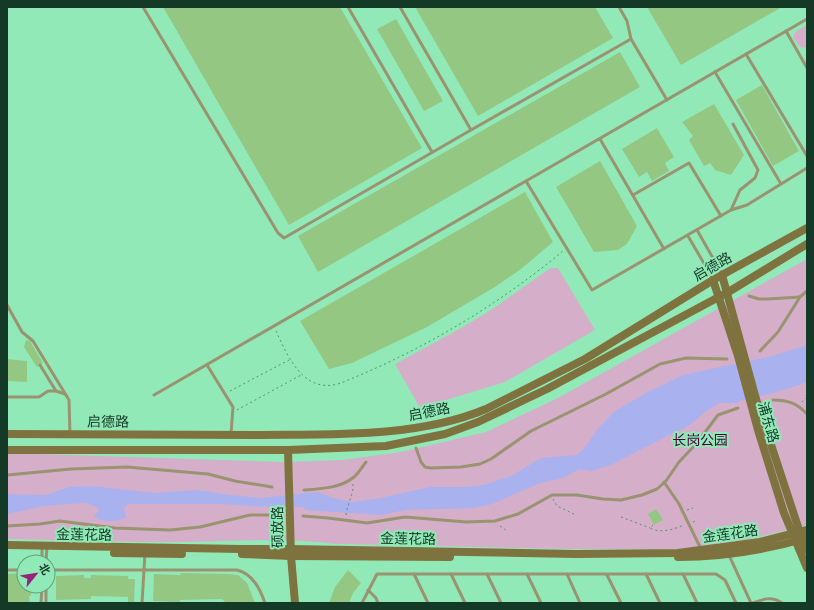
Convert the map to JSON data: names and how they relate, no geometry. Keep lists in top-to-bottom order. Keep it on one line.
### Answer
{"streets":{"street":["启德路","浦东路","硕放路","金莲花路"]},"crossings":[["启德路","浦东路"],["启德路","硕放路"],["浦东路","金莲花路"],["硕放路","金莲花路"]],"parks":["长岗公园"],"north":"top right"}
